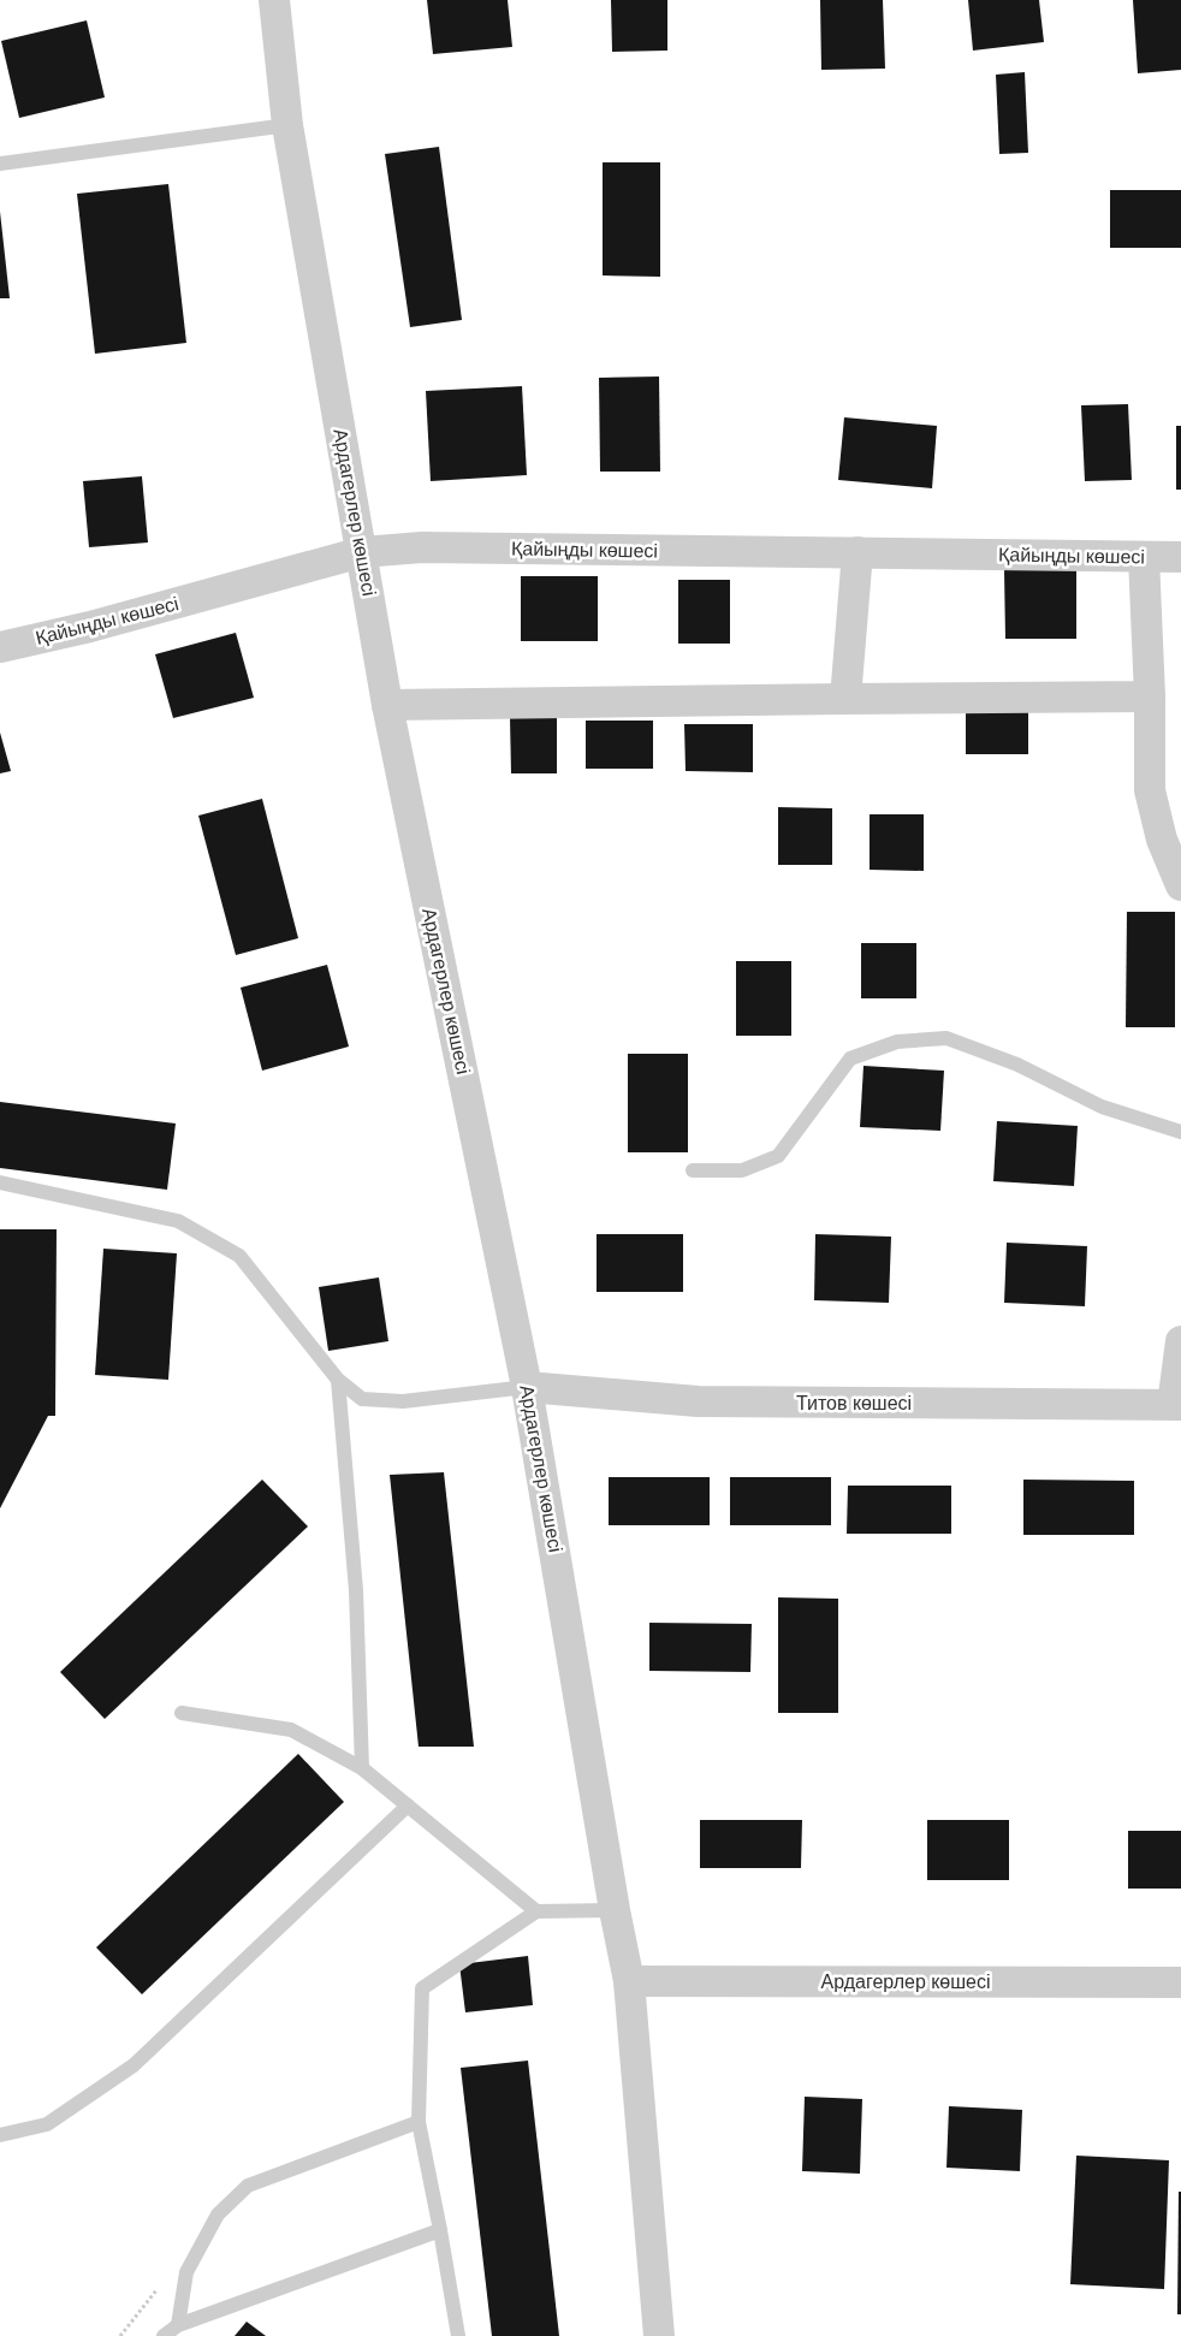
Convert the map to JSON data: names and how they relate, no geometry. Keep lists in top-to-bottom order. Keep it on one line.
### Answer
{"streets":{"street":["Ардагерлер көшесі","Қайыңды көшесі","Титов көшесі"]},"crossings":[["Ардагерлер көшесі","Қайыңды көшесі"],["Ардагерлер көшесі","Титов көшесі"]]}
